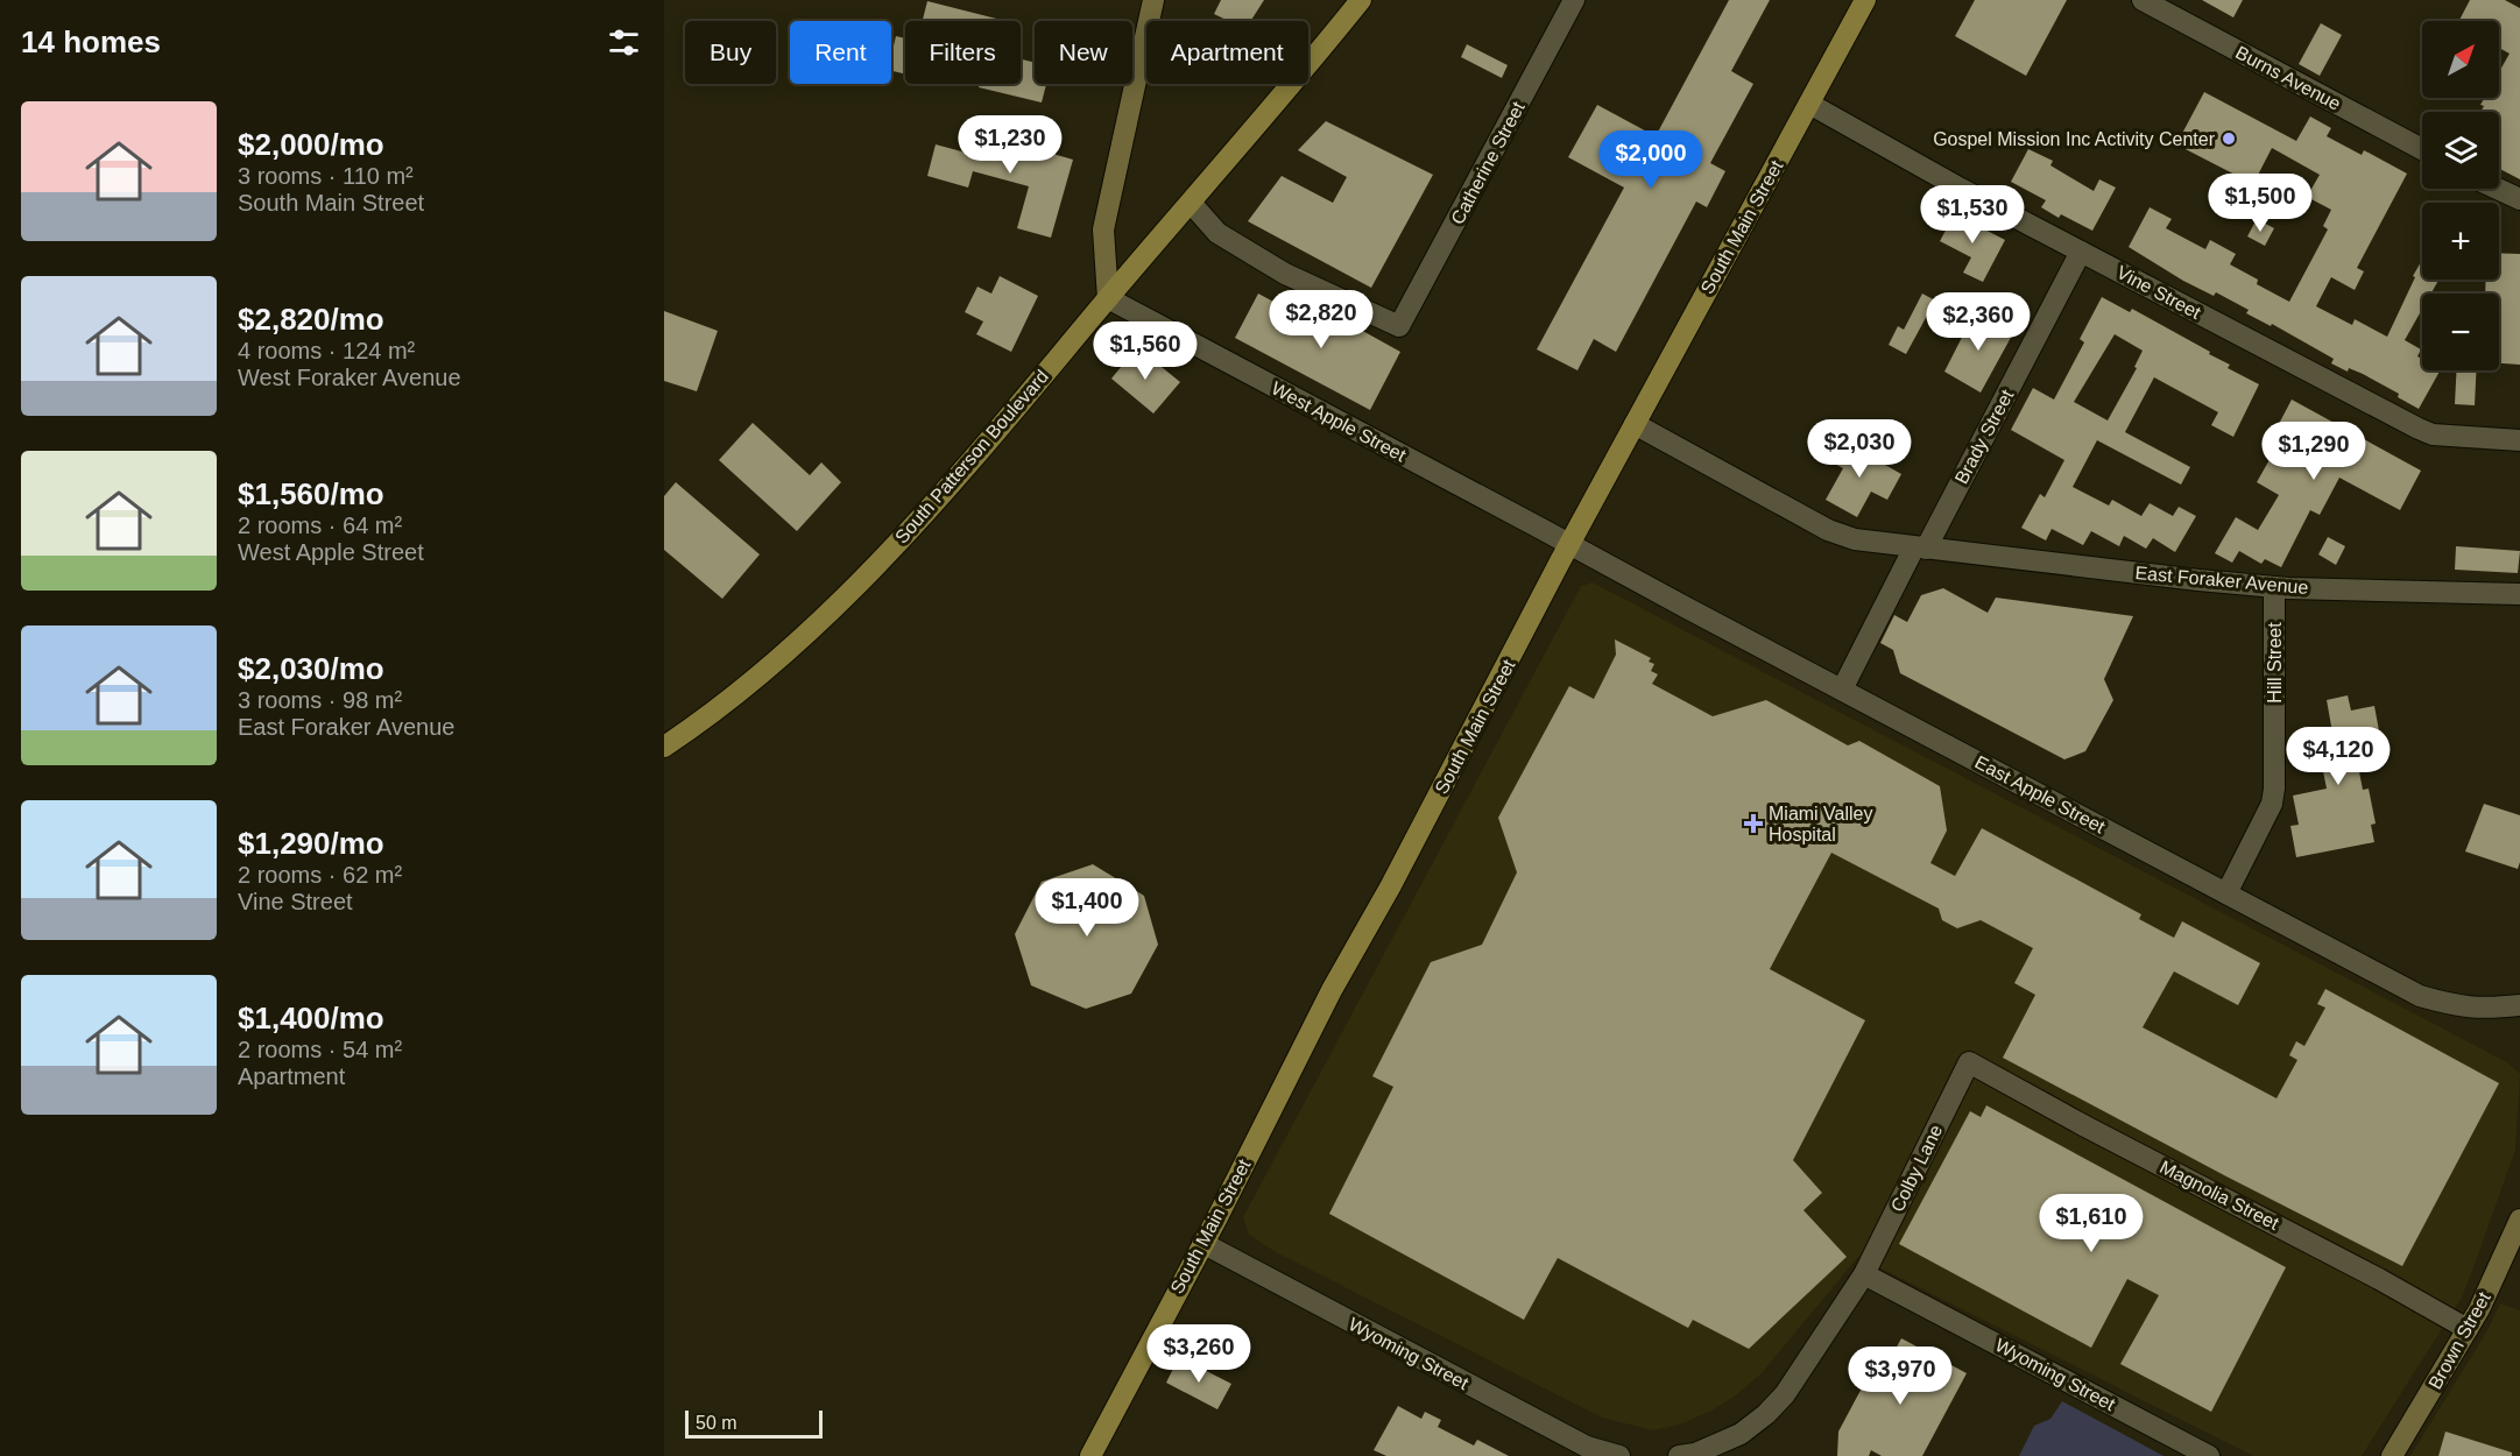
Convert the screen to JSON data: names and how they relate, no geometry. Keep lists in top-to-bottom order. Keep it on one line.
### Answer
{"streets":{"main road":["South Main Street","South Patterson Boulevard"],"street":["Burns Avenue","Catherine Street","Vine Street","West Apple Street","Brady Street","East Foraker Avenue","Hill Street","East Apple Street","Colby Lane","Magnolia Street","Brown Street","Wyoming Street"]},"crossings":[["Catherine Street","South Patterson Boulevard"],["South Main Street","Vine Street"],["South Main Street","West Apple Street"],["South Main Street","East Foraker Avenue"],["South Main Street","East Apple Street"],["South Main Street","Wyoming Street"],["Vine Street","Brady Street"],["West Apple Street","South Patterson Boulevard"],["West Apple Street","East Apple Street"],["Brady Street","East Foraker Avenue"],["Brady Street","East Apple Street"],["East Foraker Avenue","Hill Street"],["Hill Street","East Apple Street"],["Colby Lane","Magnolia Street"],["Colby Lane","Wyoming Street"],["Magnolia Street","Brown Street"]],"places":{"other":["Gospel Mission Inc Activity Center"],"health":["Miami Valley Hospital"]},"scale_bar":"50 m","north":"top right","page":{"heading":"14 homes","map_buttons":["+","−"],"chip":["Buy","Rent","Filters","New","Apartment"],"list":[{"name":"$2,000/mo","note":"3 rooms · 110 m² · South Main Street"},{"name":"$2,820/mo","note":"4 rooms · 124 m² · West Foraker Avenue"},{"name":"$1,560/mo","note":"2 rooms · 64 m² · West Apple Street"},{"name":"$2,030/mo","note":"3 rooms · 98 m² · East Foraker Avenue"},{"name":"$1,290/mo","note":"2 rooms · 62 m² · Vine Street"},{"name":"$1,400/mo","note":"2 rooms · 54 m² · Apartment"}],"price":["$1,230","$2,000","$1,500","$1,530","$2,820","$2,360","$1,560","$2,030","$1,290","$4,120","$1,400","$1,610","$3,260","$3,970"],"scale":"50 m"}}
